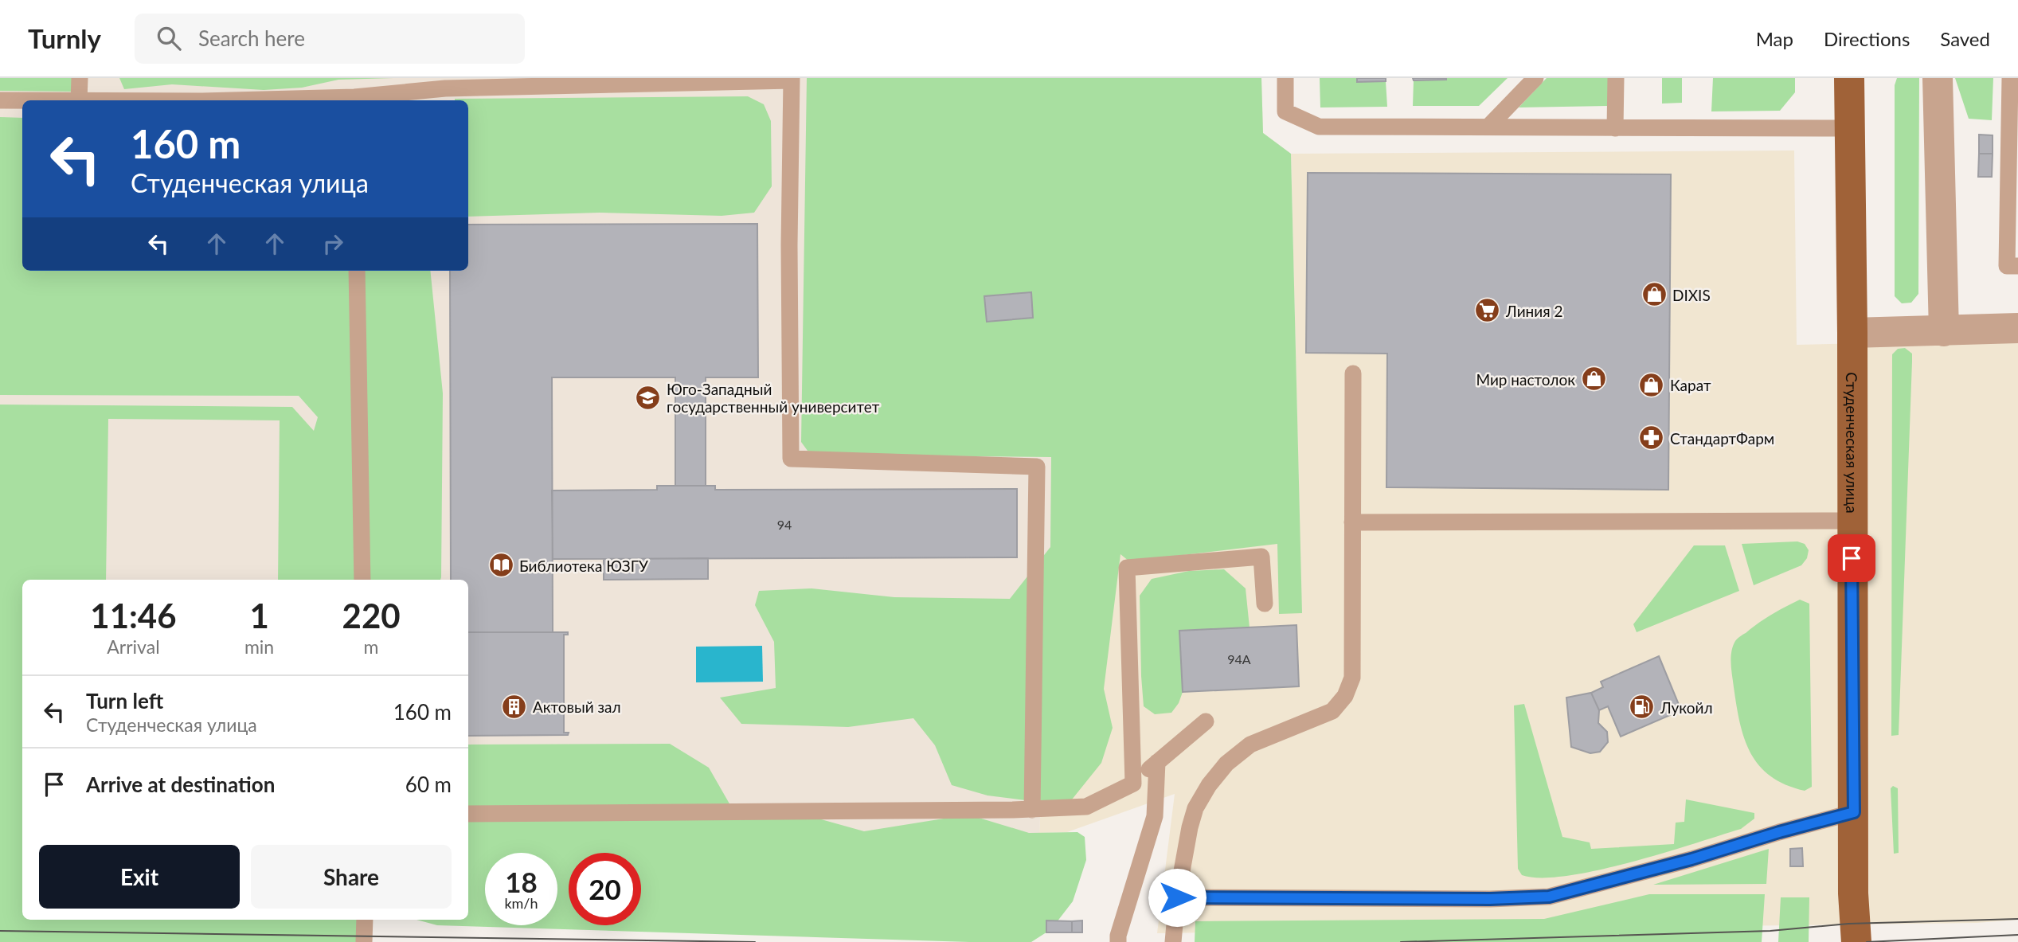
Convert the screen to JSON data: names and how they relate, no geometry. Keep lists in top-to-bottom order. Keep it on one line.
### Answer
{"streets":{"main road":["Студенческая улица"]},"places":{"shop":["DIXIS","Мир настолок","Карат"],"supermarket":["Линия 2"],"school or university":["Юго-Западный государственный университет"],"pharmacy":["СтандартФарм"],"library":["Библиотека ЮЗГУ"],"building":["Актовый зал"],"fuel station":["Лукойл"]},"house_numbers":["94","94А"],"page":{"header":"Turnly","search":"Search here","nav":["Map","Directions","Saved"],"turn":["160 m","Студенческая улица"],"eta":["11:46","Arrival","1","min","220","m"],"list":[{"name":"Turn left","note":"Студенческая улица","value":"160 m"},{"name":"Arrive at destination","value":"60 m"}],"buttons":["Exit","Share"],"speed":"18 km/h","limit":"20"}}
